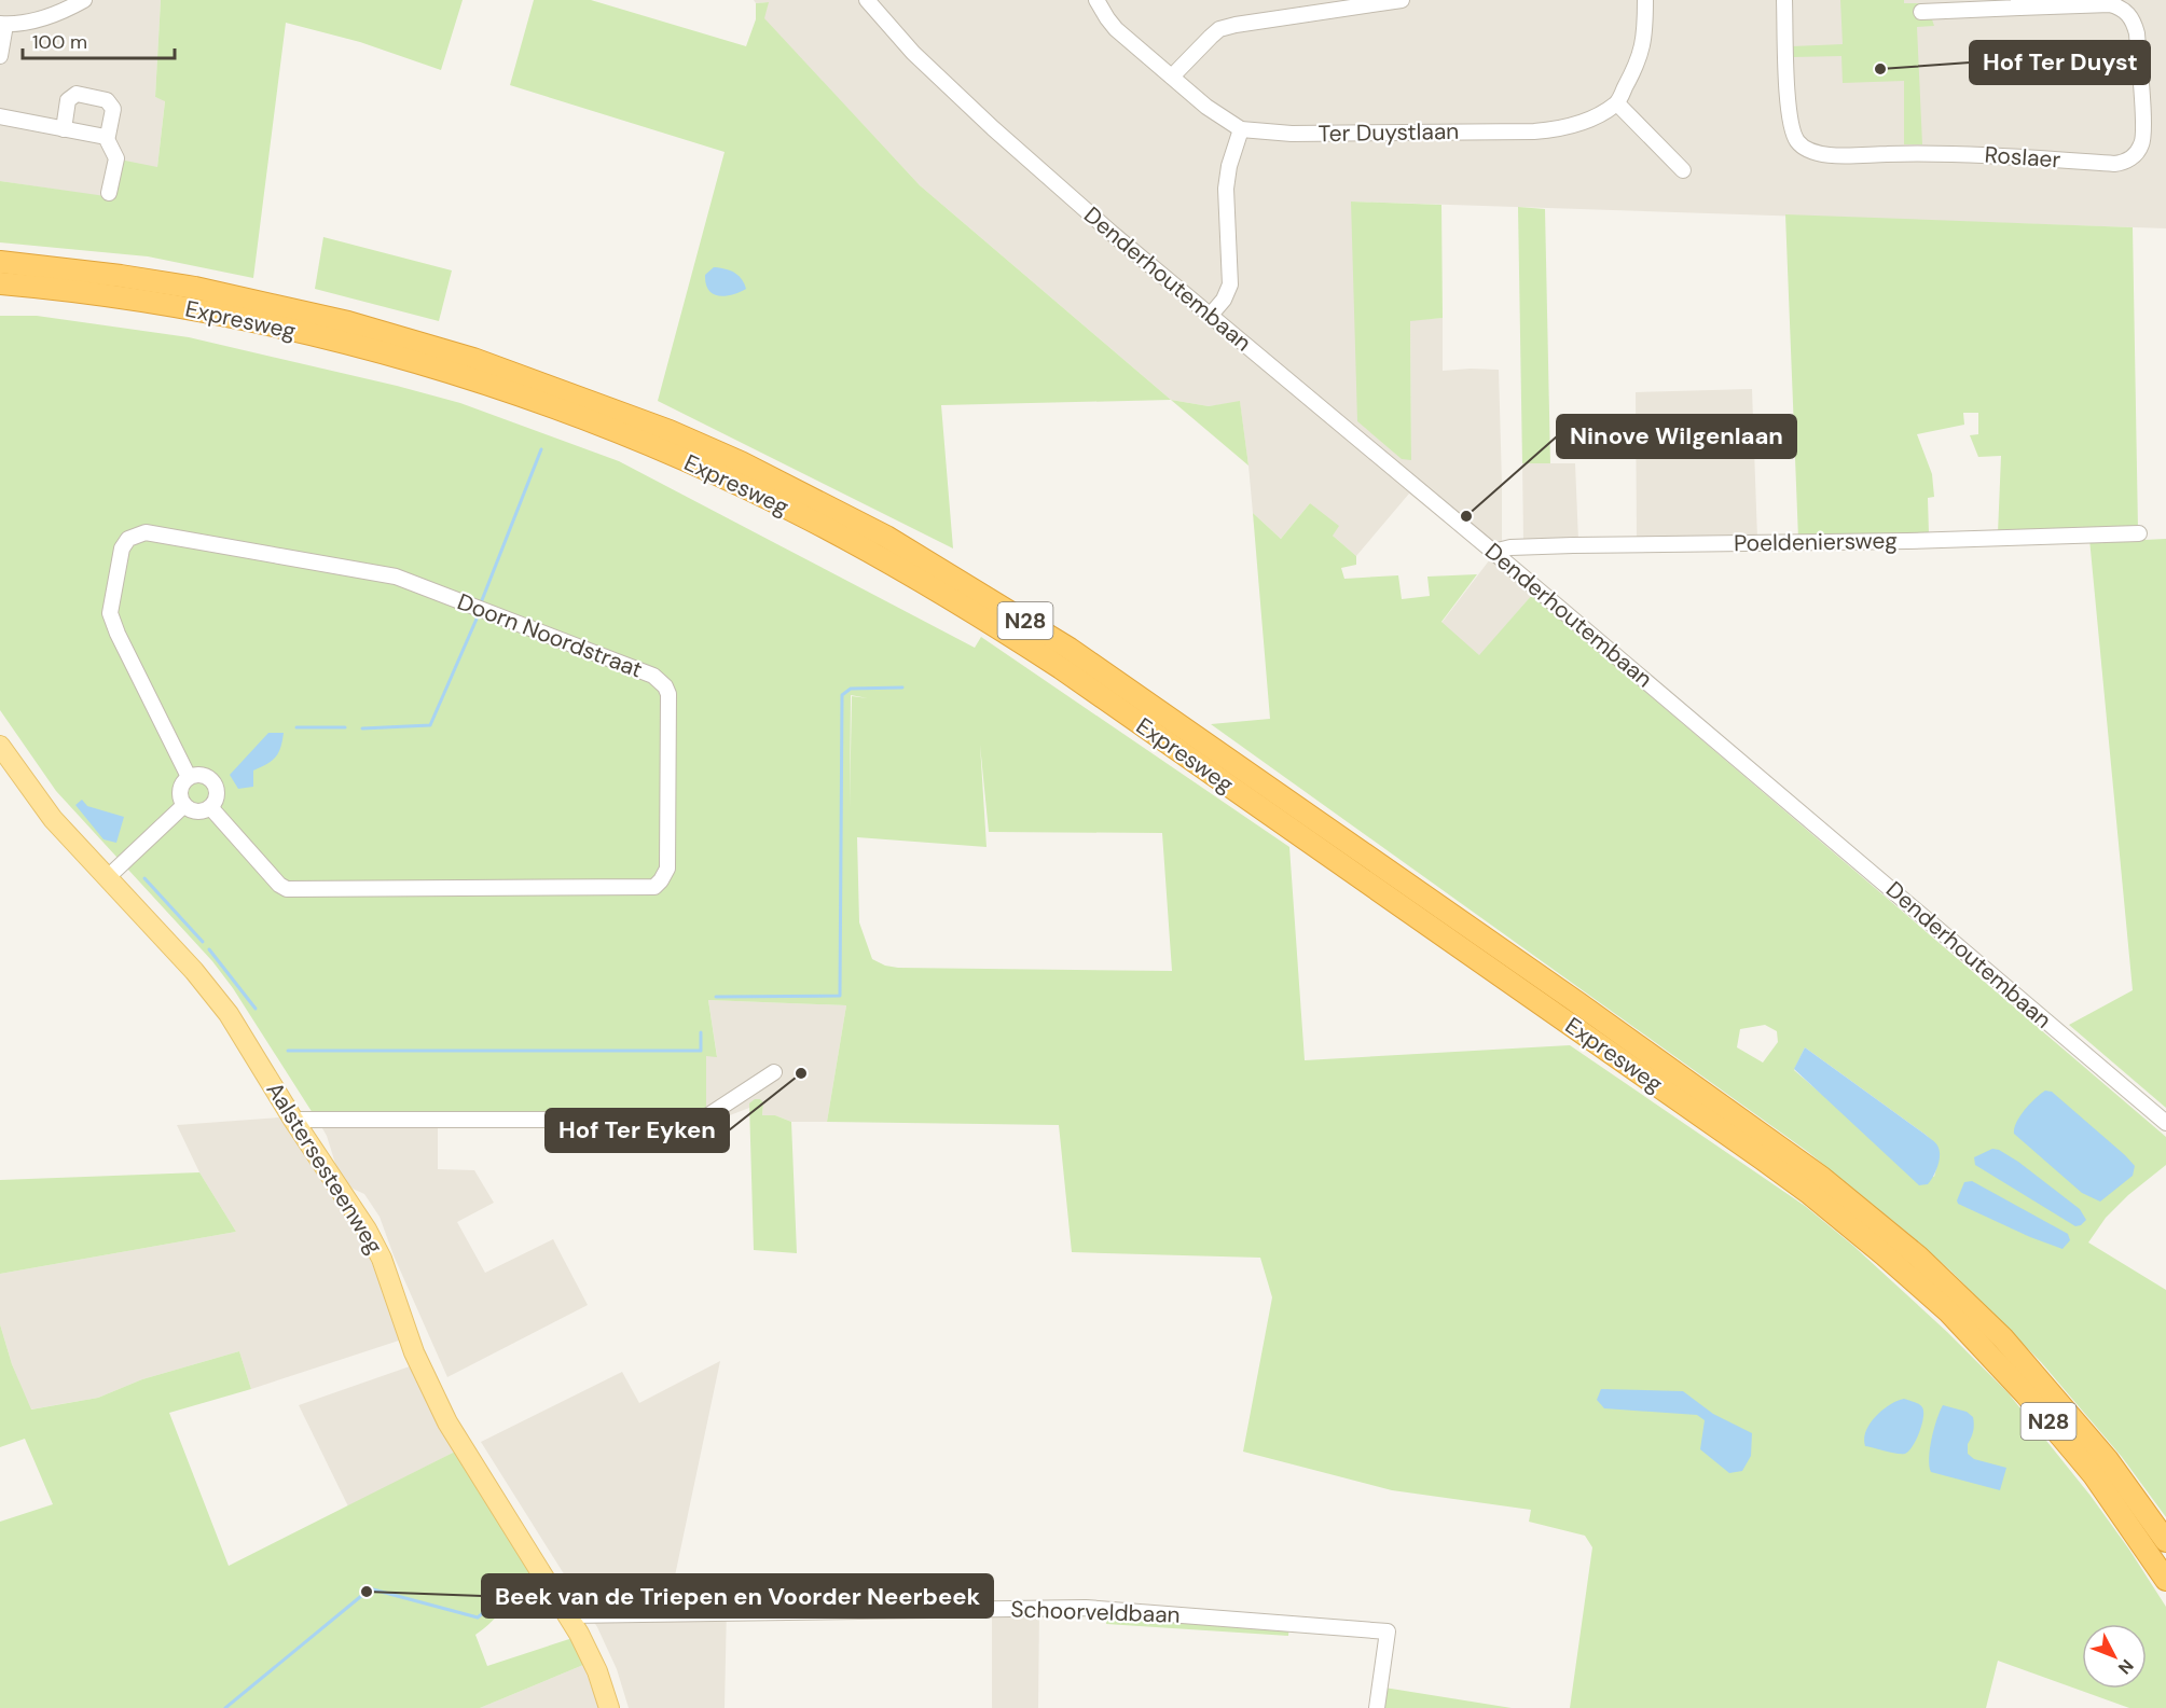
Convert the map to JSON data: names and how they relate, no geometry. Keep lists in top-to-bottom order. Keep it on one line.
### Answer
{"streets":{"highway":["Expresweg","N28"],"main road":["Aalstersesteenweg"],"street":["Ter Duystlaan","Roslaer","Denderhoutembaan","Poeldeniersweg","Doorn Noordstraat","Schoorveldbaan"]},"crossings":[["Denderhoutembaan","Poeldeniersweg"],["Aalstersesteenweg","Schoorveldbaan"]],"places":["Hof Ter Duyst","Ninove Wilgenlaan","Hof Ter Eyken","Beek van de Triepen en Voorder Neerbeek"],"scale_bar":"100 m","north":"bottom right"}
